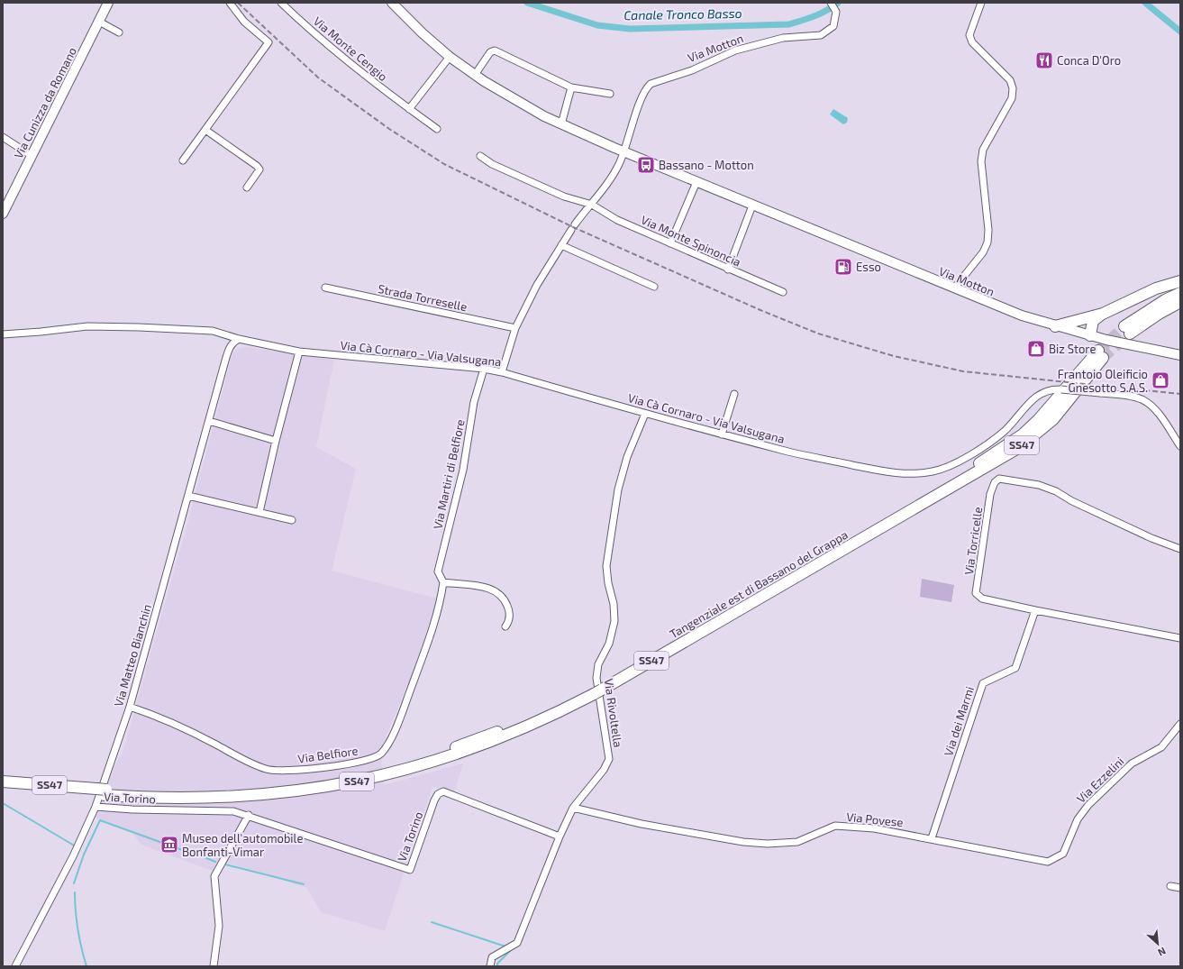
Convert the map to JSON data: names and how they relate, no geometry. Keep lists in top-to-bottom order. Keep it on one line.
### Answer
{"streets":{"highway":["SS47","Tangenziale est di Bassano del Grappa"],"main road":["Via Motton","Via Cunizza da Romano"],"street":["Via Monte Cengio","Via Monte Spinoncia","Strada Torreselle","Via Cà Cornaro - Via Valsugana","Via Martiri di Belfiore","Via Torricelle","Via Matteo Bianchin","Via Rivoltella","Via dei Marmi","Via Belfiore","Via Ezzelini","Via Torino","Via Povese"]},"crossings":[["Via Cà Cornaro - Via Valsugana","Via Martiri di Belfiore"],["Via Cà Cornaro - Via Valsugana","Via Matteo Bianchin"],["Via Cà Cornaro - Via Valsugana","Via Rivoltella"],["Via Martiri di Belfiore","Via Belfiore"],["Via Torricelle","Via dei Marmi"],["Via Matteo Bianchin","Via Belfiore"],["Via Matteo Bianchin","Via Torino"],["Via Rivoltella","Via Torino"],["Via Rivoltella","Via Povese"],["Via dei Marmi","Via Povese"],["Via Ezzelini","Via Povese"]],"water":["Canale Tronco Basso"],"places":{"restaurant":["Conca D'Oro"],"bus stop":["Bassano - Motton"],"fuel station":["Esso"],"shop":["Biz Store","Frantoio Oleificio Gnesotto S.A.S."],"museum":["Museo dell'automobile Bonfanti-Vimar"]},"north":"bottom right"}
